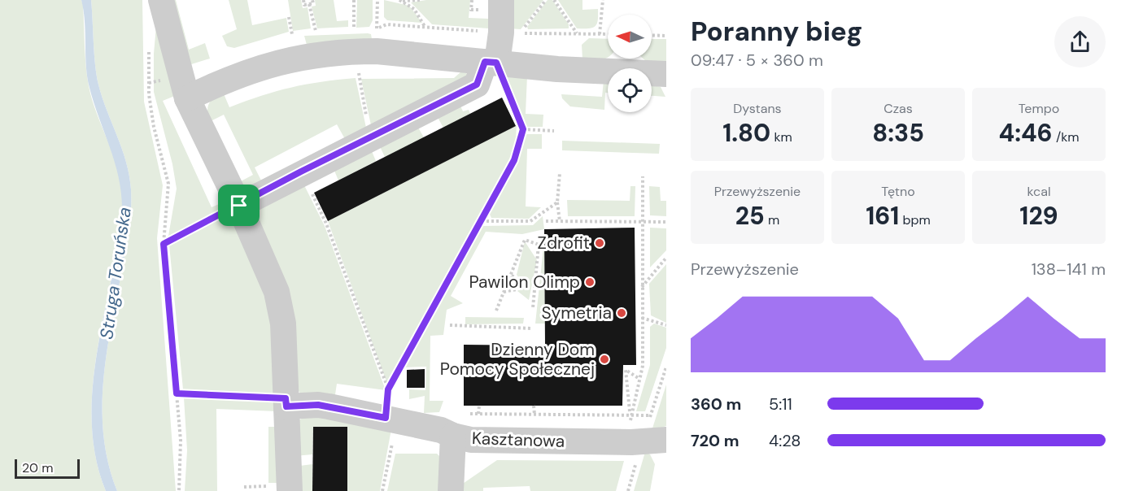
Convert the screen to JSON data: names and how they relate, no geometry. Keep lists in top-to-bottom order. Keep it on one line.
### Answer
{"streets":{"street":["Kasztanowa"]},"water":["Struga Toruńska"],"places":["Zdrofit","Pawilon Olimp","Symetria","Dzienny Dom Pomocy Społecznej"],"scale_bar":"20 m","north":"left","page":{"heading":["Poranny bieg","09:47 · 5 × 360 m"],"stats":[["Dystans","1.80 km"],["Czas","8:35"],["Tempo","4:46 /km"],["Przewyższenie","25 m"],["Tętno","161 bpm"],["kcal","129"]],"chart":["Przewyższenie","138–141 m"],"list":[{"name":"360 m","note":"5:11"},{"name":"720 m","note":"4:28"}],"scale":"20 m"}}
